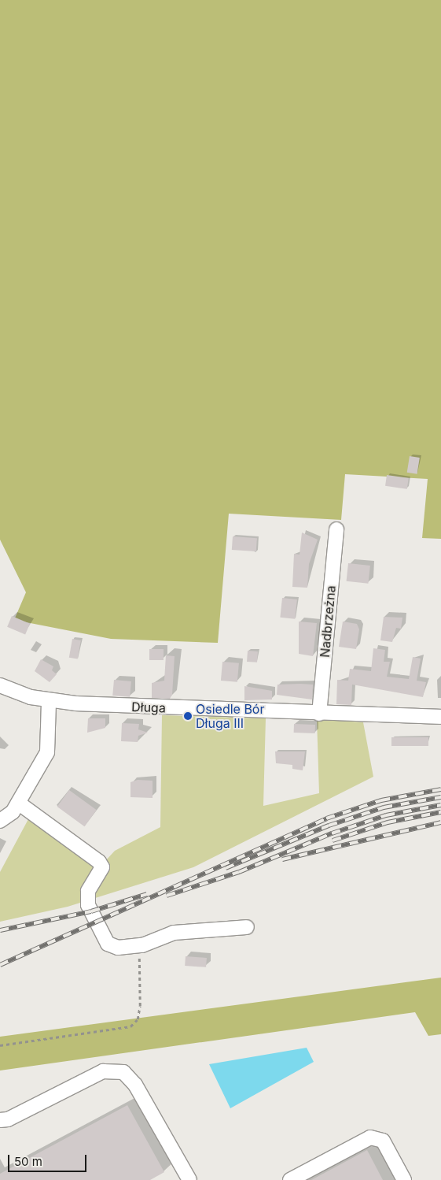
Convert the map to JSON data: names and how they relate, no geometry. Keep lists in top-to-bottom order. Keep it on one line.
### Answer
{"streets":{"street":["Nadbrzeżna","Długa"]},"crossings":[["Nadbrzeżna","Długa"]],"places":["Osiedle Bór Długa III"],"scale_bar":"50 m"}
